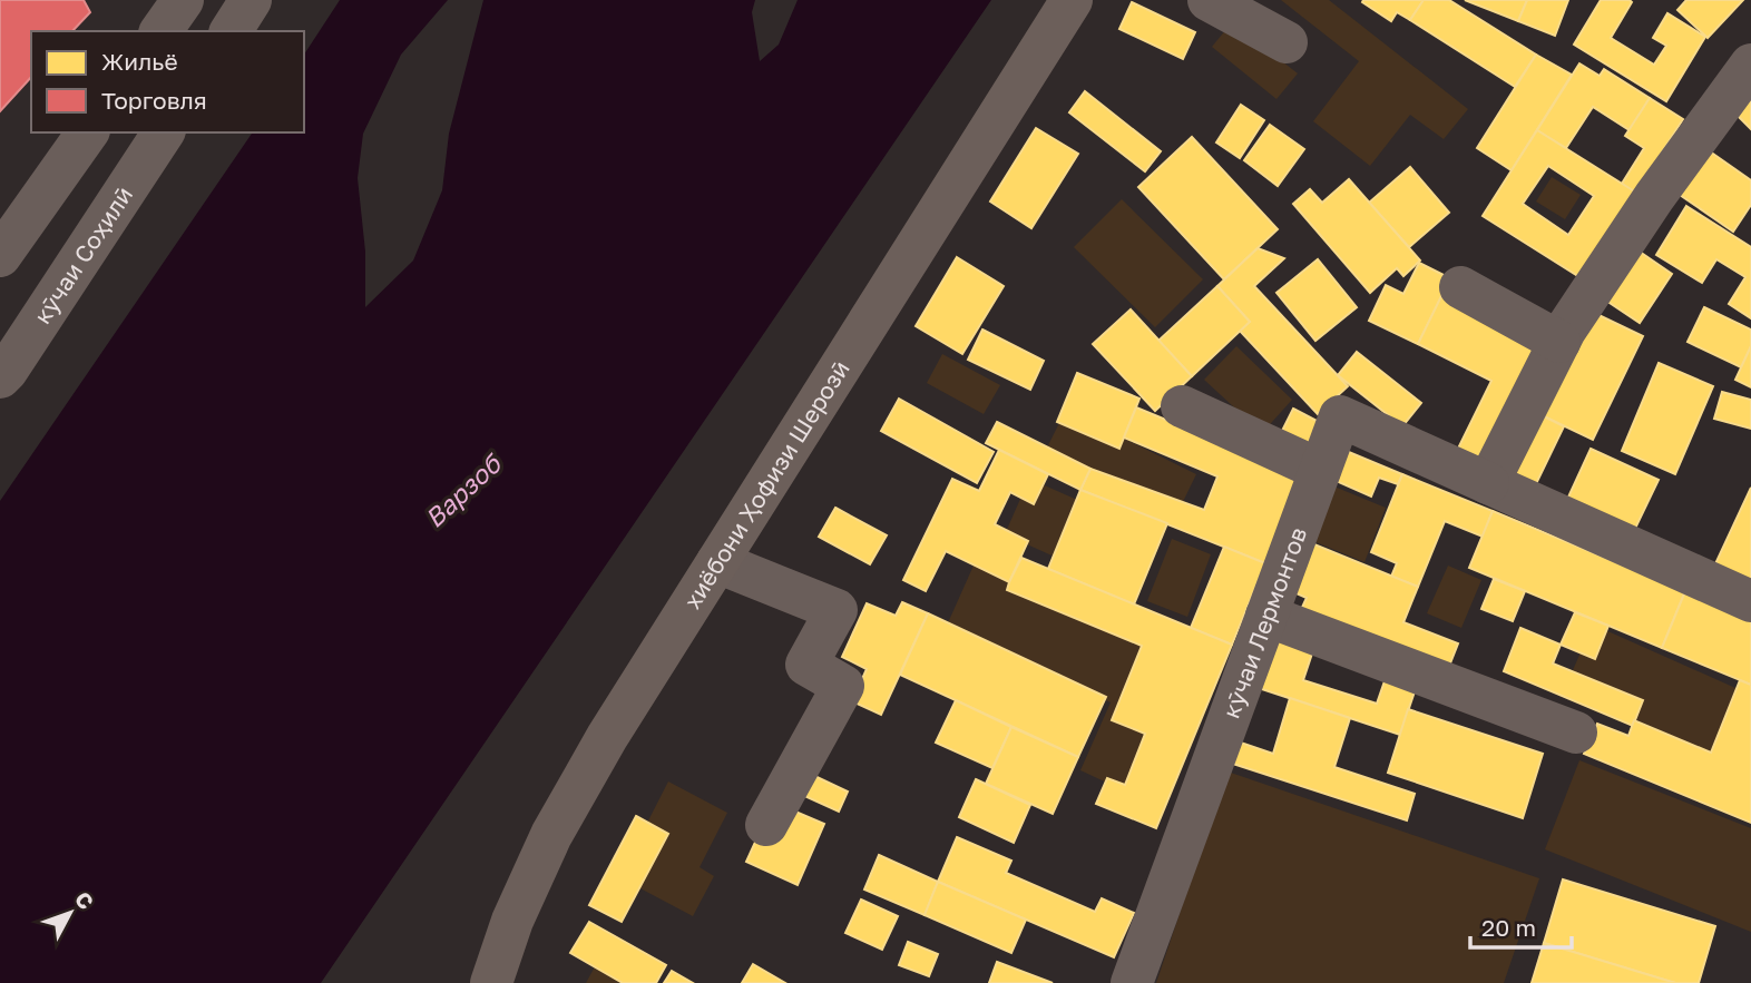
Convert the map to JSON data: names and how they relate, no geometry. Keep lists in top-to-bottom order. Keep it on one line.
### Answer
{"streets":{"main road":["хиёбони Ҳофизи Шерозӣ"],"street":["кӯчаи Соҳилӣ","кӯчаи Лермонтов"]},"water":["Варзоб"],"legend":["Жильё","Торговля"],"scale_bar":"20 m","north":"top right"}
